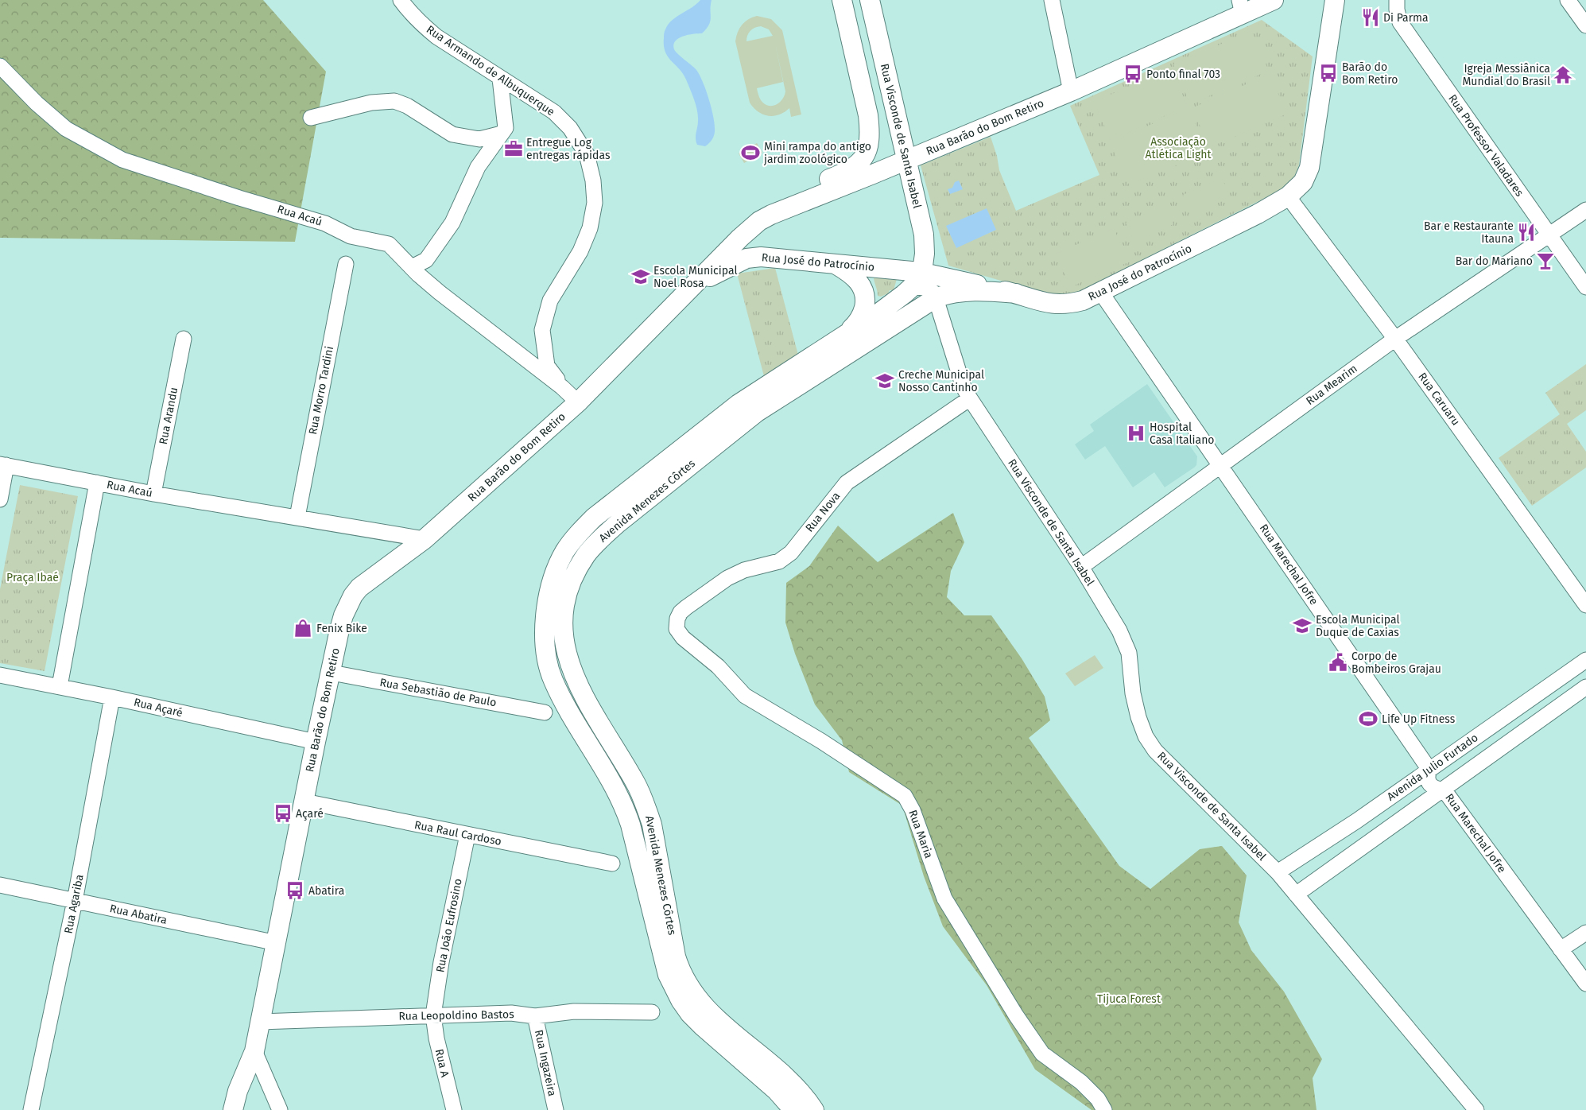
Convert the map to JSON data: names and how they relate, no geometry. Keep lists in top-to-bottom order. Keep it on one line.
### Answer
{"streets":{"main road":["Rua Barão do Bom Retiro","Rua Visconde de Santa Isabel","Rua José do Patrocínio","Avenida Menezes Côrtes"],"street":["Rua Armando de Albuquerque","Rua Professor Valadares","Rua Acaú","Rua Mearim","Rua Morro Tardini","Rua Caruaru","Rua Arandu","Rua Nova","Rua Marechal Jofre","Rua Sebastião de Paulo","Rua Açaré","Avenida Julio Furtado","Rua Raul Cardoso","Rua Maria","Rua Agariba","Rua Abatira","Rua João Eufrosino","Rua Leopoldino Bastos","Rua A","Rua Ingazeira"]},"crossings":[["Rua Armando de Albuquerque","Rua Barão do Bom Retiro"],["Rua Armando de Albuquerque","Rua Acaú"],["Rua Barão do Bom Retiro","Rua Visconde de Santa Isabel"],["Rua Barão do Bom Retiro","Rua Acaú"],["Rua Barão do Bom Retiro","Rua José do Patrocínio"],["Rua Barão do Bom Retiro","Rua Sebastião de Paulo"],["Rua Barão do Bom Retiro","Rua Açaré"],["Rua Barão do Bom Retiro","Rua Raul Cardoso"],["Rua Barão do Bom Retiro","Rua Abatira"],["Rua Barão do Bom Retiro","Rua Leopoldino Bastos"],["Rua Visconde de Santa Isabel","Rua José do Patrocínio"],["Rua Visconde de Santa Isabel","Rua Mearim"],["Rua Visconde de Santa Isabel","Avenida Menezes Côrtes"],["Rua Visconde de Santa Isabel","Rua Nova"],["Rua Visconde de Santa Isabel","Avenida Julio Furtado"],["Rua Professor Valadares","Rua Mearim"],["Rua Acaú","Rua Morro Tardini"],["Rua Acaú","Rua Arandu"],["Rua José do Patrocínio","Rua Caruaru"],["Rua José do Patrocínio","Avenida Menezes Côrtes"],["Rua José do Patrocínio","Rua Marechal Jofre"],["Rua Mearim","Rua Caruaru"],["Rua Mearim","Rua Marechal Jofre"],["Rua Nova","Rua Maria"],["Rua Marechal Jofre","Avenida Julio Furtado"],["Rua Açaré","Rua Agariba"],["Rua Raul Cardoso","Rua João Eufrosino"],["Rua Agariba","Rua Abatira"],["Rua João Eufrosino","Rua Leopoldino Bastos"],["Rua João Eufrosino","Rua A"],["Rua Leopoldino Bastos","Rua A"],["Rua Leopoldino Bastos","Rua Ingazeira"]],"parks":["Associação Atlética Light","Praça Ibaé","Tijuca Forest"],"places":{"restaurant":["Di Parma","Bar e Restaurante Itauna"],"bus stop":["Barão do Bom Retiro","Ponto final 703","Açaré","Abatira"],"temple":["Igreja Messiânica Mundial do Brasil"],"office":["Entregue Log entregas rápidas"],"sports":["Mini rampa do antigo jardim zoológico","Life Up Fitness"],"bar":["Bar do Mariano"],"school or university":["Escola Municipal Noel Rosa","Creche Municipal Nosso Cantinho","Escola Municipal Duque de Caxias"],"hospital":["Hospital Casa Italiano"],"shop":["Fenix Bike"],"public building":["Corpo de Bombeiros Grajau"]}}
